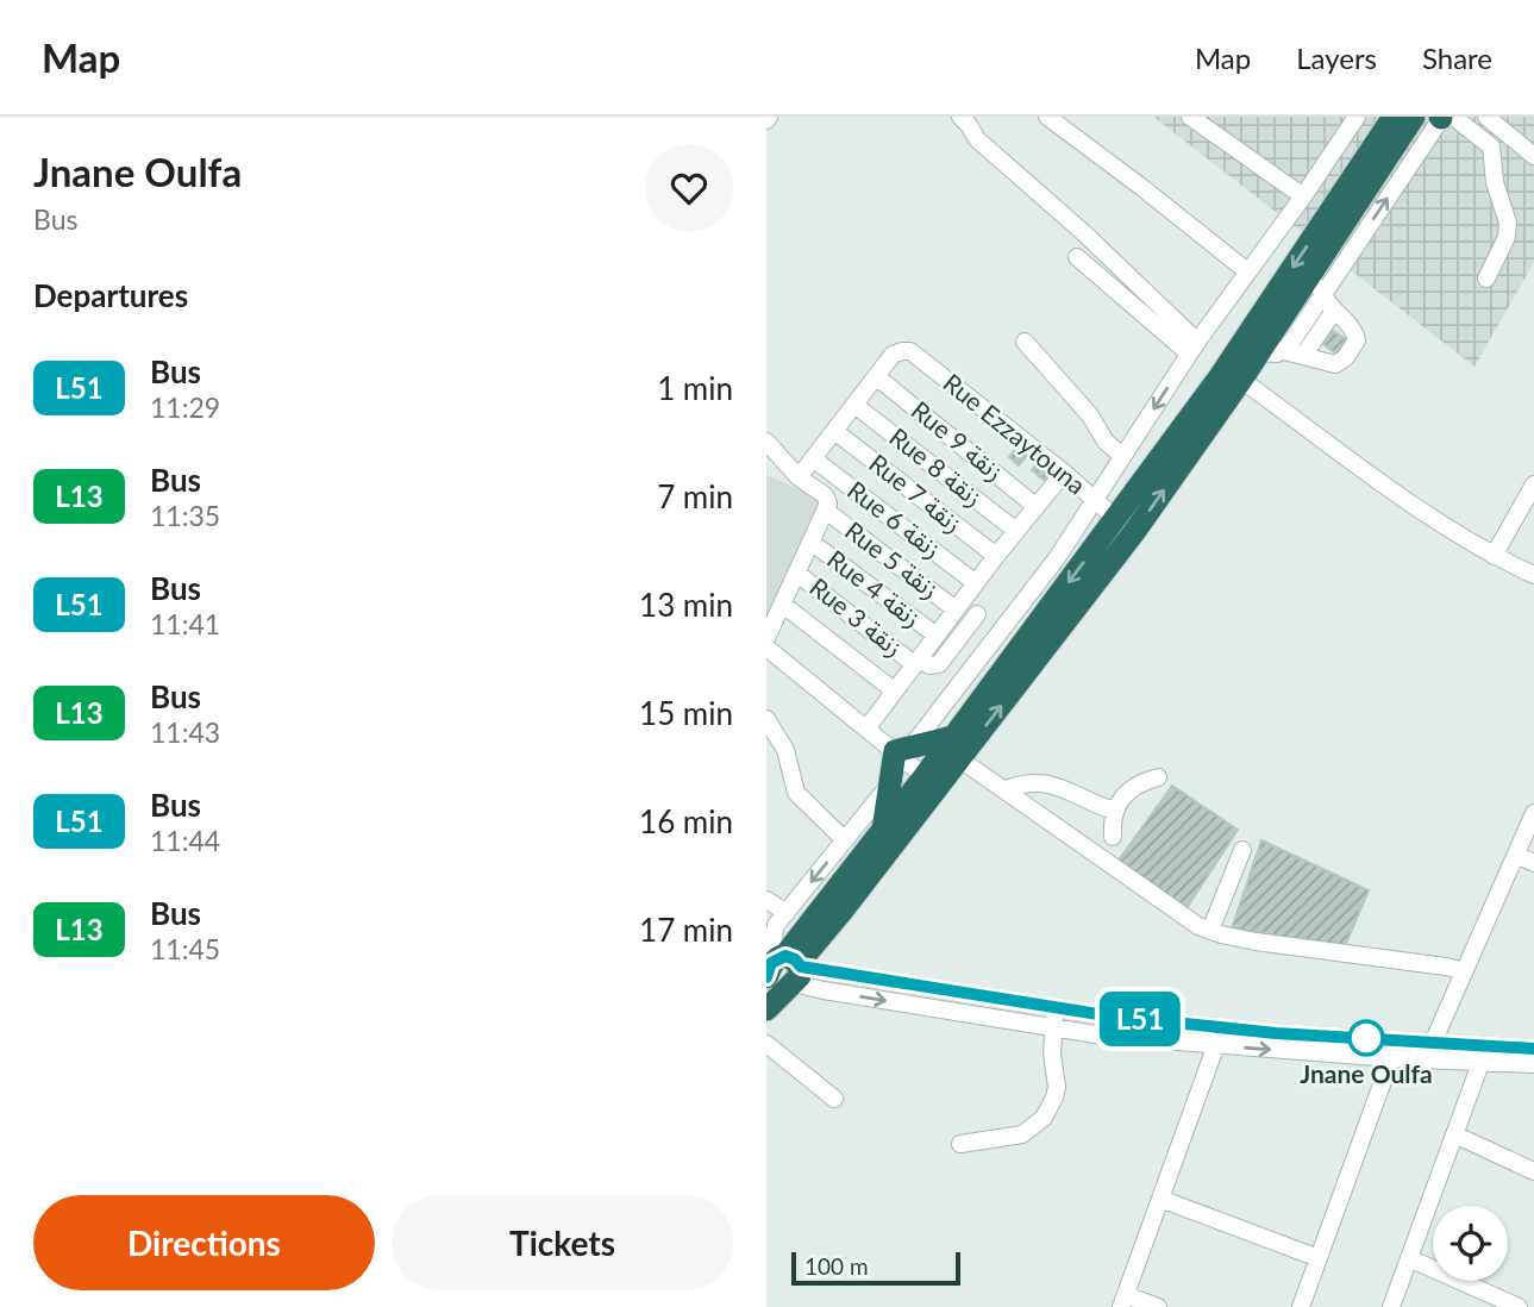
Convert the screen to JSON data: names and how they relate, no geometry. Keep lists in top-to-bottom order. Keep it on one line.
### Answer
{"streets":{"street":["Rue Ezzaytouna","Rue 9 زنقة","Rue 8 زنقة","Rue 7 زنقة","Rue 6 زنقة","Rue 5 زنقة","Rue 4 زنقة","Rue 3 زنقة"]},"crossings":[["Rue Ezzaytouna","Rue 9 زنقة"]],"places":["Jnane Oulfa"],"lines":["bus line L51"],"scale_bar":"100 m","page":{"header":"Map","nav":["Map","Layers","Share"],"heading":[["Jnane Oulfa","Bus"],"Departures"],"on_map":"L51","list":[{"mark":"L51","name":"Bus","note":"11:29","value":"1 min"},{"mark":"L13","name":"Bus","note":"11:35","value":"7 min"},{"mark":"L51","name":"Bus","note":"11:41","value":"13 min"},{"mark":"L13","name":"Bus","note":"11:43","value":"15 min"},{"mark":"L51","name":"Bus","note":"11:44","value":"16 min"},{"mark":"L13","name":"Bus","note":"11:45","value":"17 min"}],"buttons":["Directions","Tickets"],"scale":"100 m"}}
